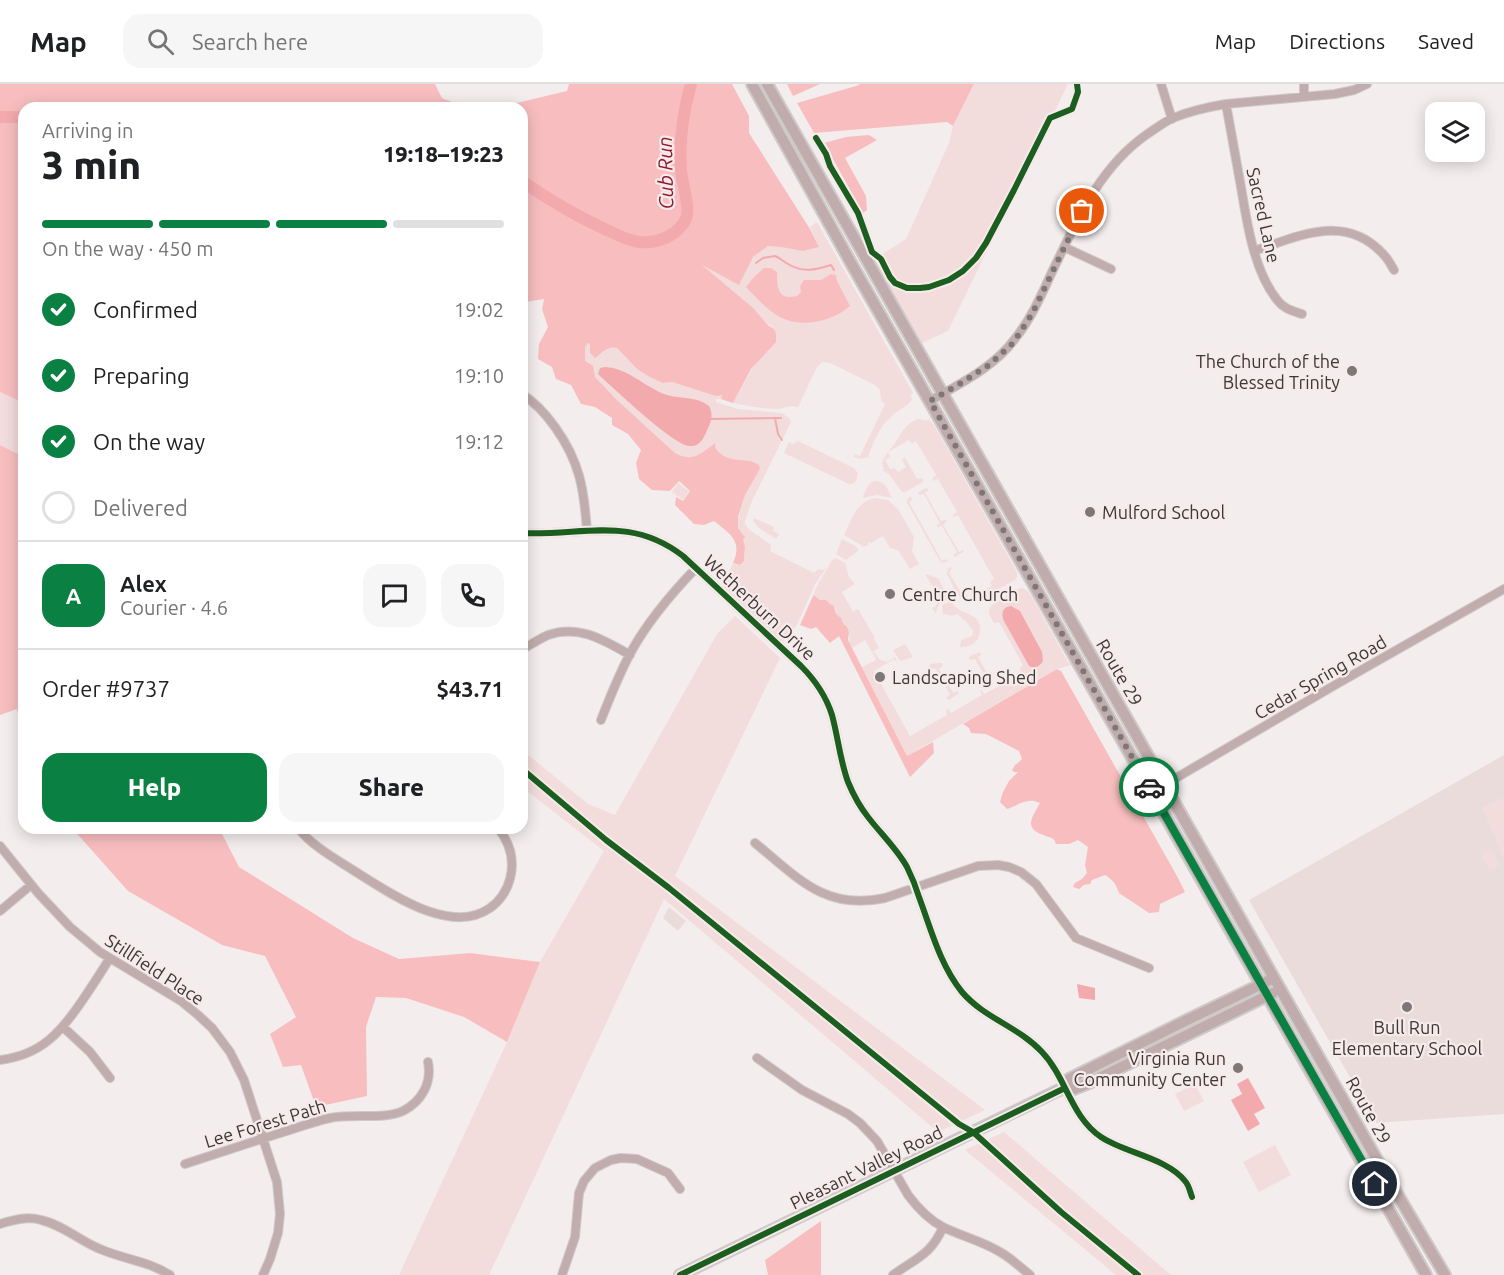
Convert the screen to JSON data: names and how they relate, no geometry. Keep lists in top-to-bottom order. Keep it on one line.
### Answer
{"streets":{"main road":["Route 29","Pleasant Valley Road"],"street":["Sacred Lane","Wetherburn Drive","Cedar Spring Road","Stillfield Place","Lee Forest Path"]},"crossings":[["Wetherburn Drive","Pleasant Valley Road"],["Route 29","Cedar Spring Road"],["Route 29","Pleasant Valley Road"],["Stillfield Place","Lee Forest Path"]],"water":["Cub Run"],"places":["The Church of the Blessed Trinity","Mulford School","Centre Church","Landscaping Shed","Bull Run Elementary School","Virginia Run Community Center"],"page":{"header":"Map","search":"Search here","nav":["Map","Directions","Saved"],"heading":["3 min","Arriving in","19:18–19:23"],"panel":["Alex","Courier · 4.6","Order #9737","$43.71"],"bar":"On the way · 450 m","list":[["Confirmed","19:02"],["Preparing","19:10"],["On the way","19:12"],"Delivered"],"round":"A","buttons":["Help","Share"]}}
